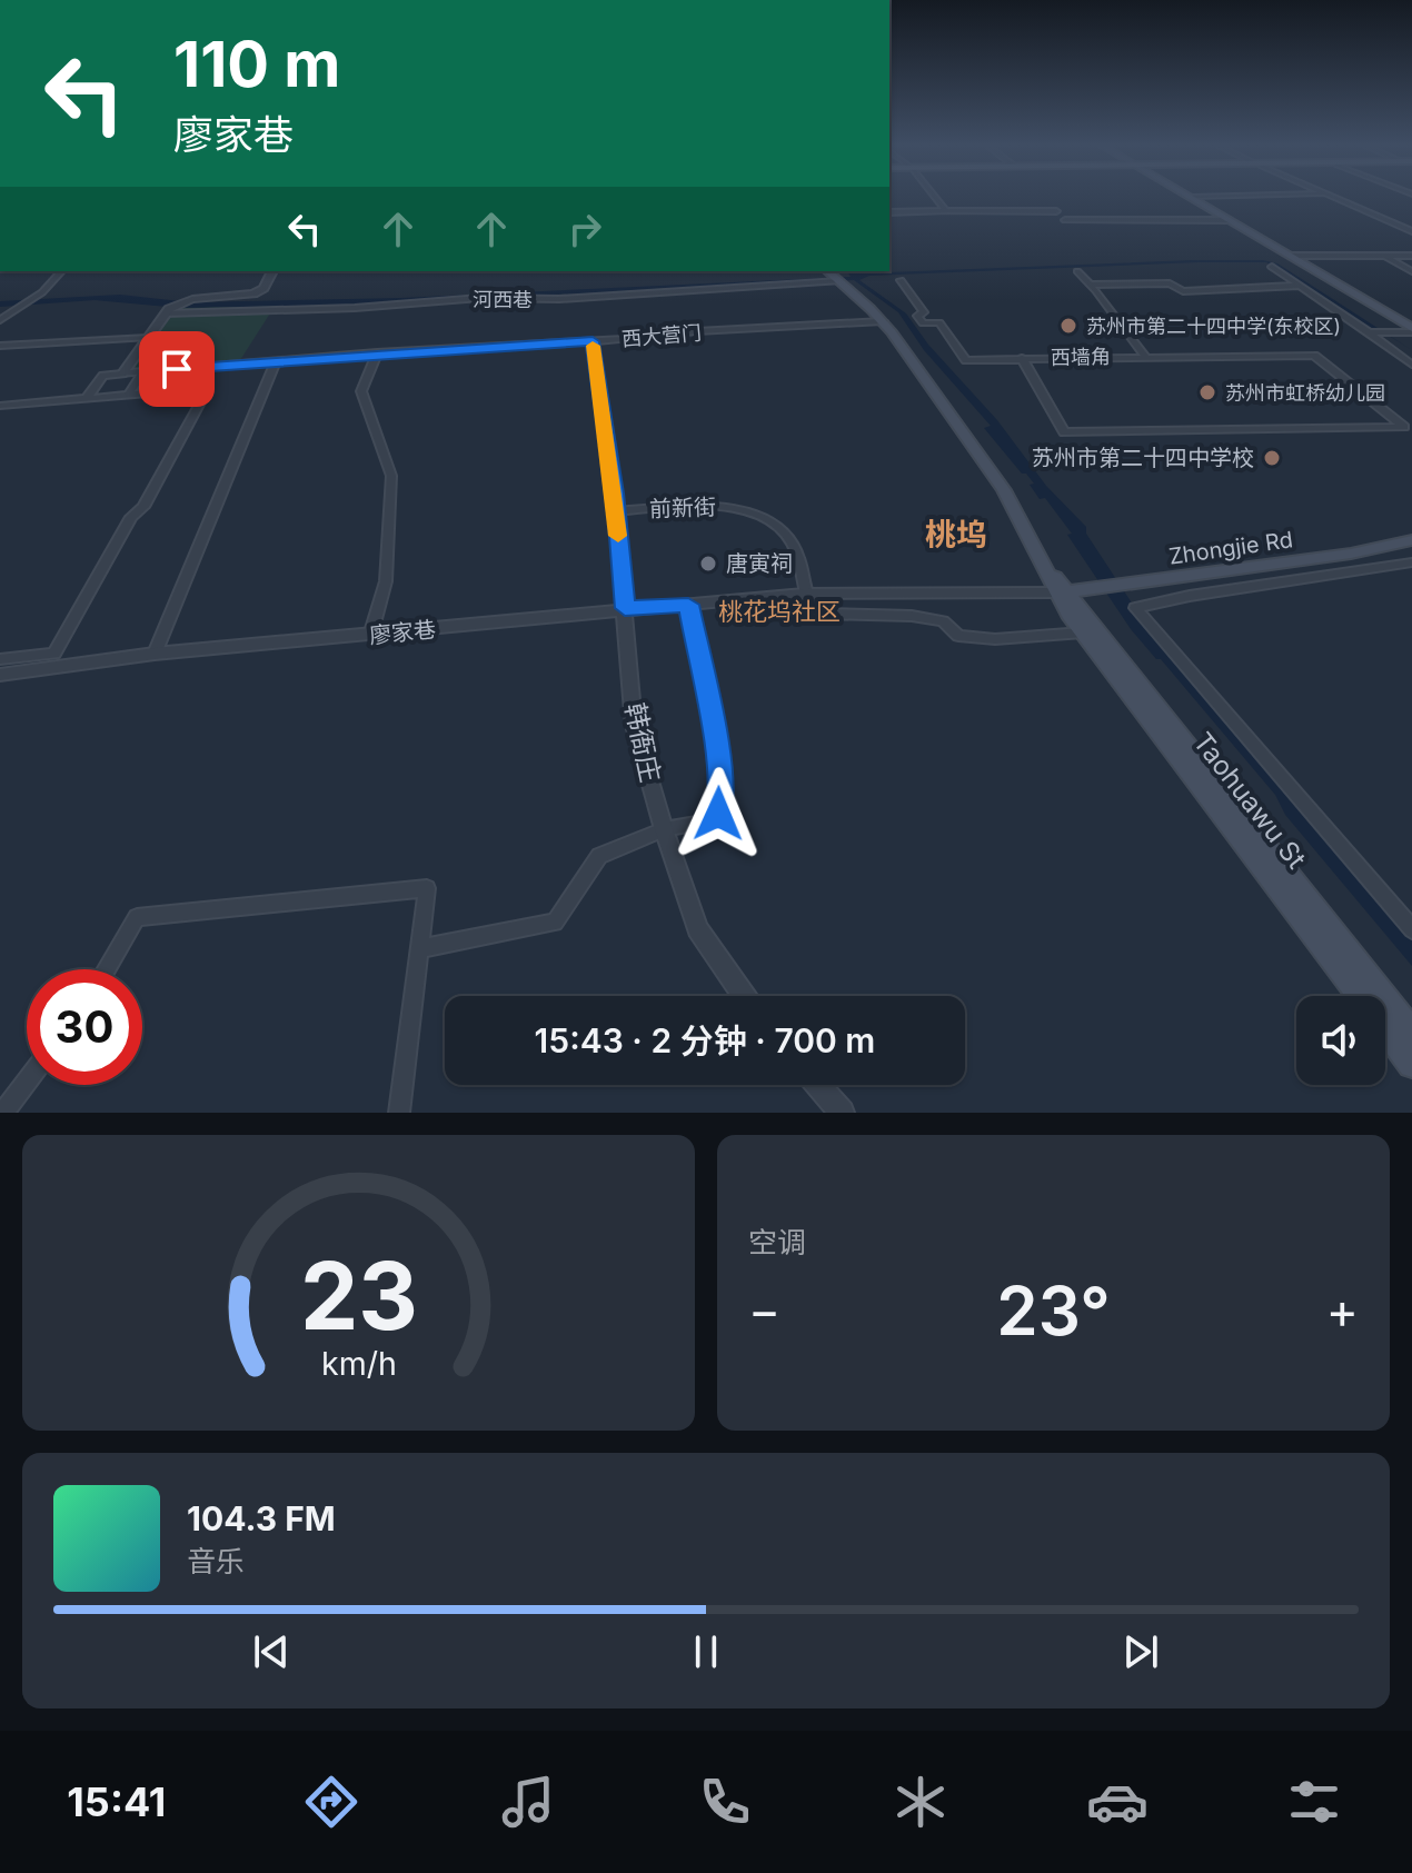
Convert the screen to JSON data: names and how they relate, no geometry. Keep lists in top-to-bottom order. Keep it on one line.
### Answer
{"streets":{"main road":["Zhongjie Rd","Taohuawu St"],"street":["河西巷","西大营门","西墙角","前新街","廖家巷","韩衙庄"]},"crossings":[["河西巷","Taohuawu St"],["西大营门","韩衙庄"],["西大营门","Taohuawu St"],["前新街","廖家巷"],["前新街","韩衙庄"],["Zhongjie Rd","廖家巷"],["Zhongjie Rd","Taohuawu St"],["廖家巷","韩衙庄"],["廖家巷","Taohuawu St"]],"districts":["桃坞","桃花坞社区"],"places":["苏州市第二十四中学(东校区)","苏州市虹桥幼儿园","苏州市第二十四中学校","唐寅祠"],"page":{"turn":["110 m","廖家巷"],"limit":"30","trip":"15:43 · 2 分钟 · 700 m","tile":"空调","heat":["−","23°","+"],"song":["104.3 FM","音乐"],"tabs":"15:41","gauge":["23","km/h"]}}
